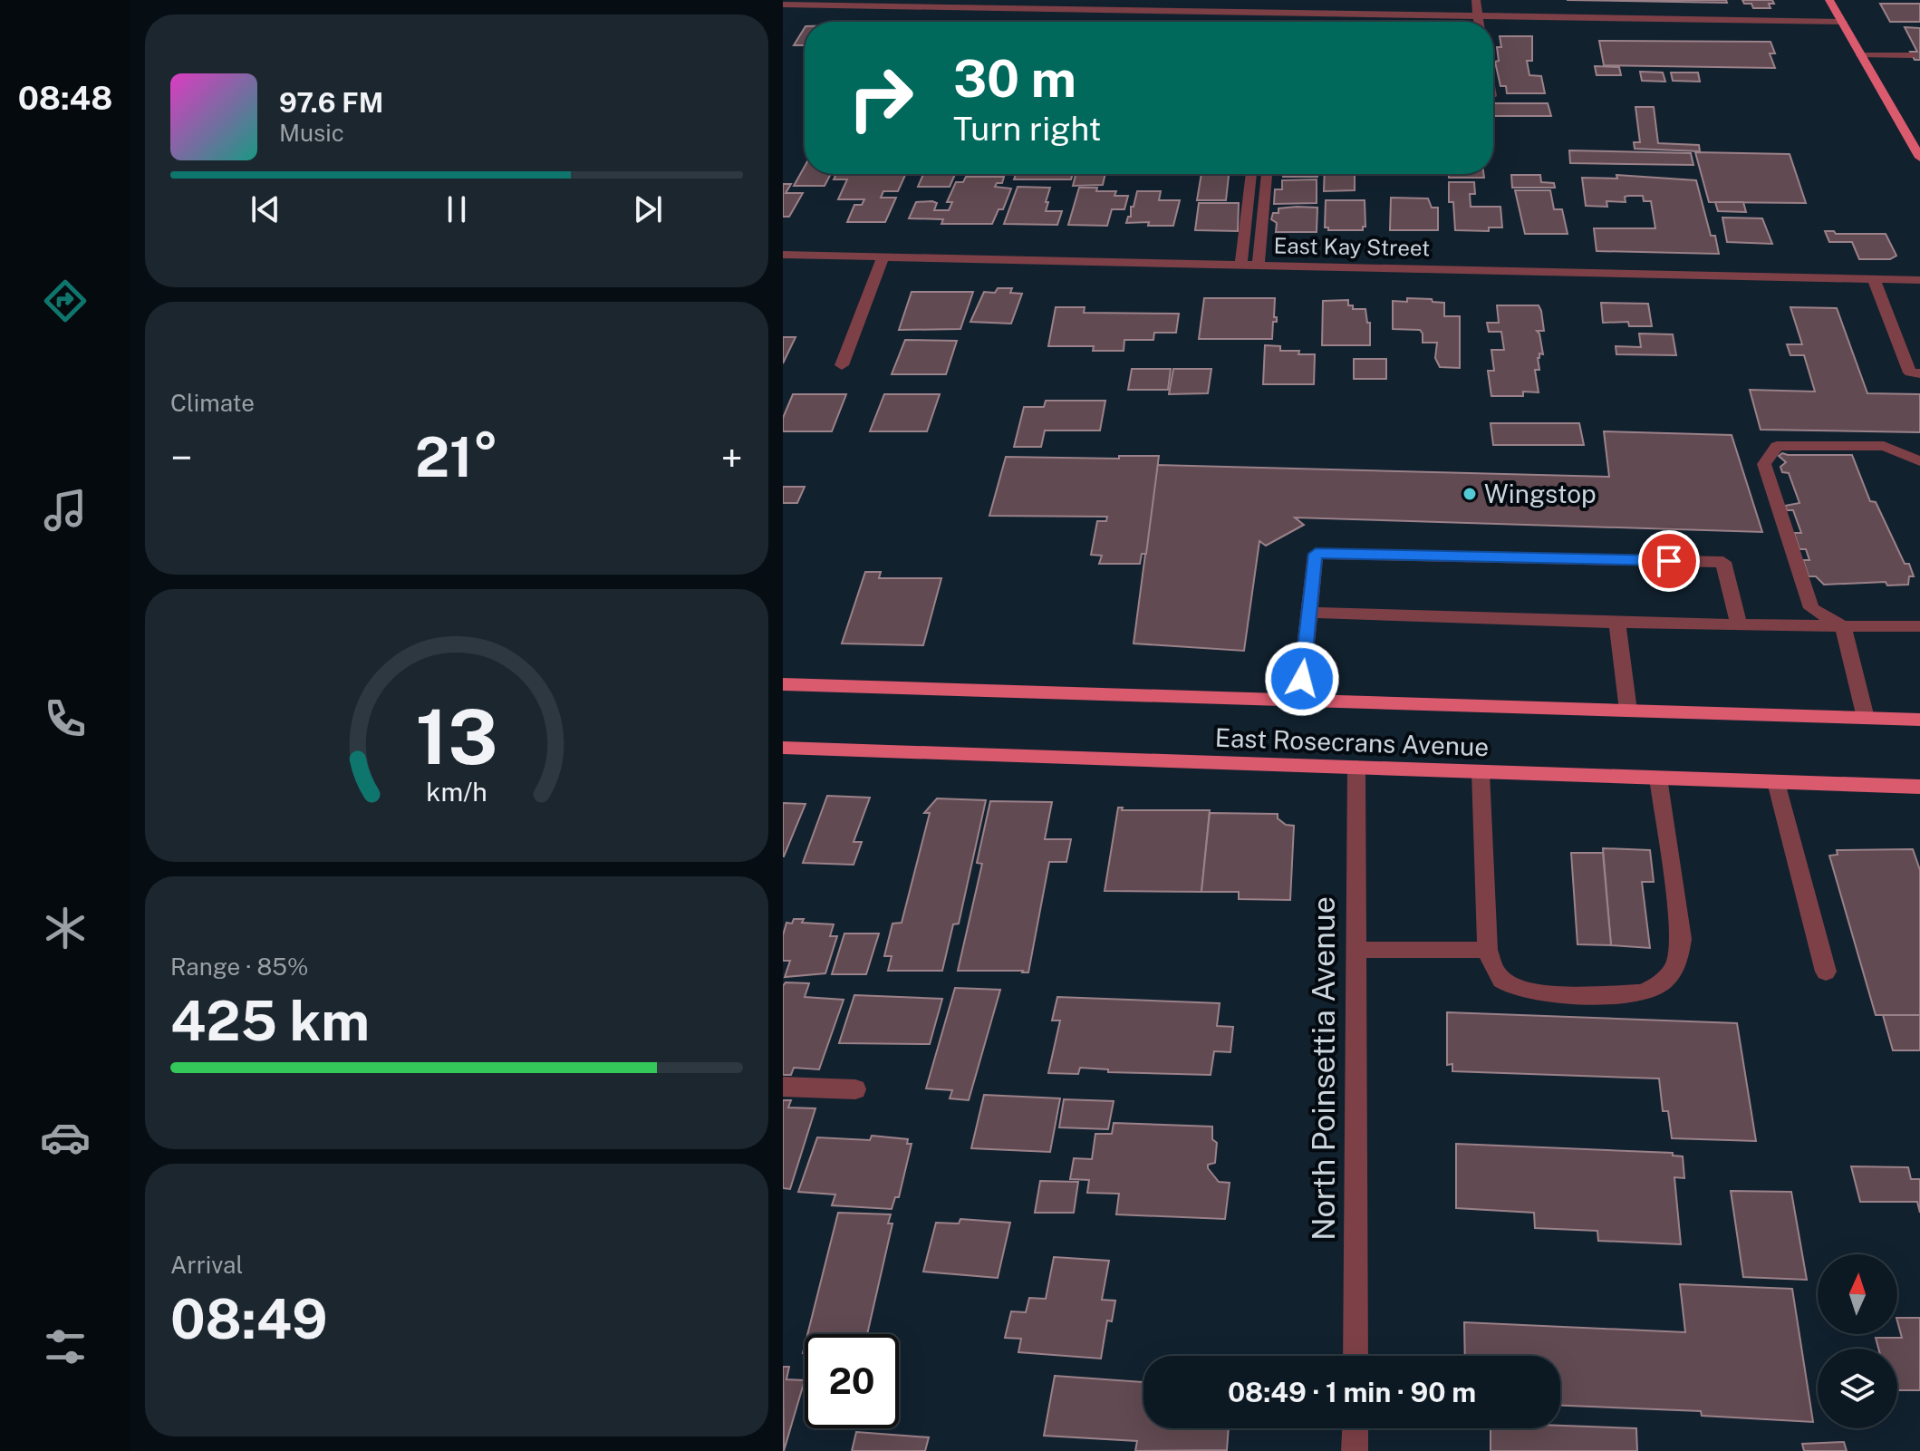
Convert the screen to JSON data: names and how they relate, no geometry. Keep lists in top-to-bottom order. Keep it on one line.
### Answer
{"streets":{"main road":["East Rosecrans Avenue"],"street":["East Kay Street","North Poinsettia Avenue"]},"crossings":[["East Rosecrans Avenue","North Poinsettia Avenue"]],"places":["Wingstop"],"north":"top","page":{"tabs":"08:48","turn":["30 m","Turn right"],"song":["97.6 FM","Music"],"tile":["Climate",["Range · 85%","425 km"],["Arrival","08:49"]],"heat":["−","21°","+"],"limit":"20","trip":"08:49 · 1 min · 90 m","gauge":["13","km/h"]}}
